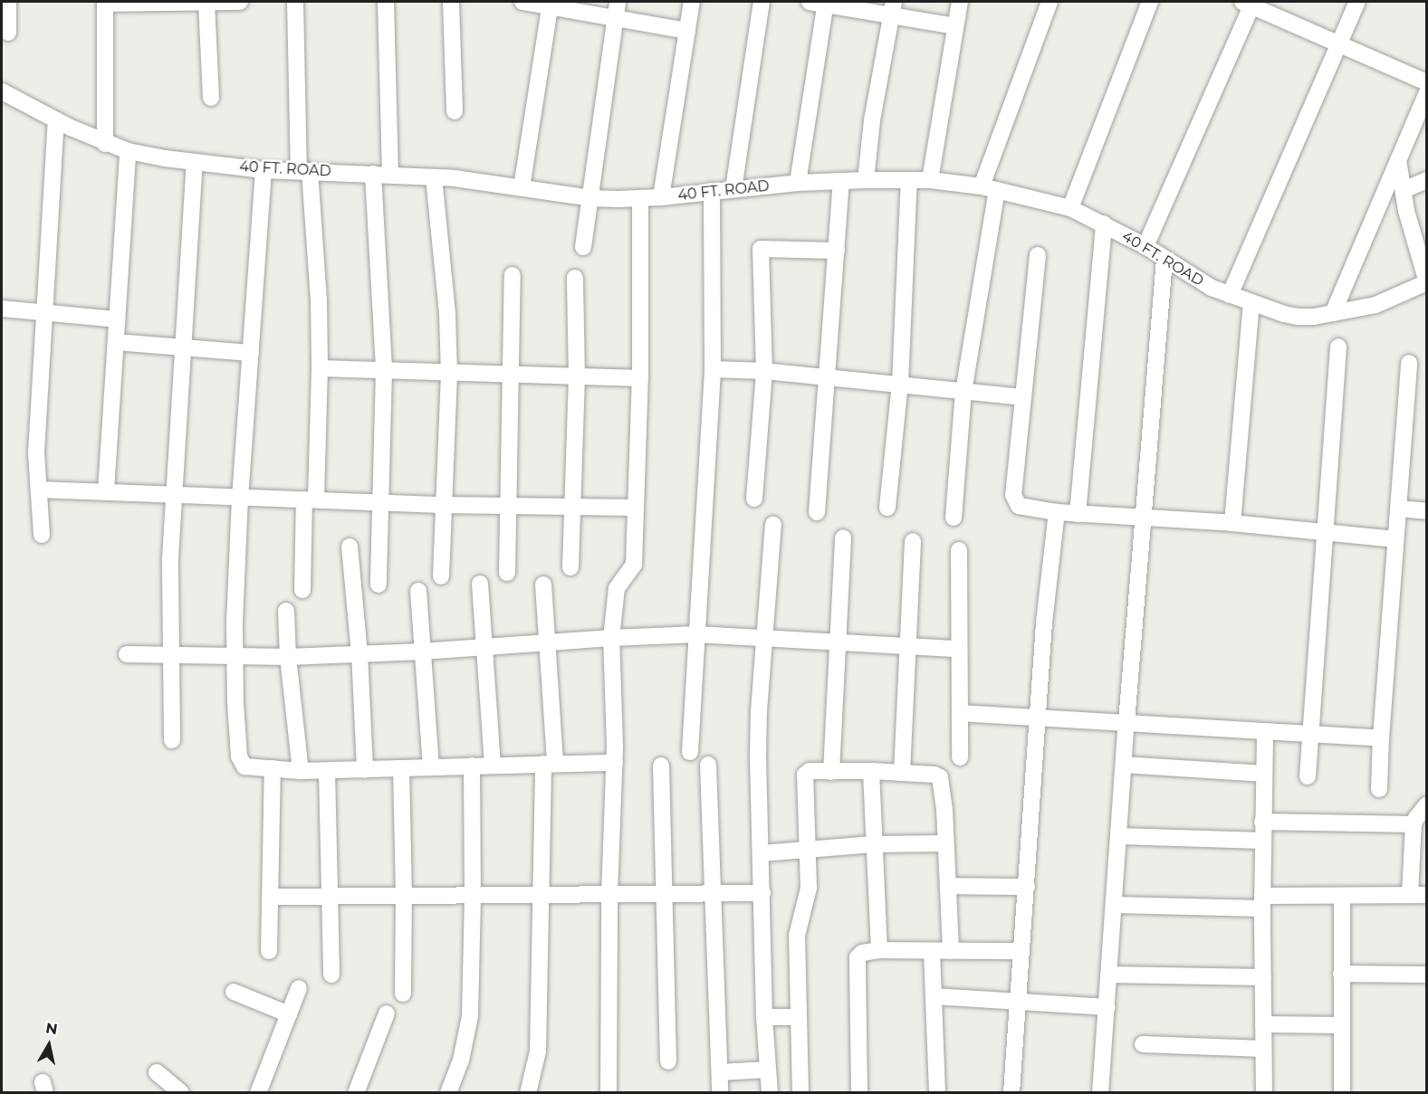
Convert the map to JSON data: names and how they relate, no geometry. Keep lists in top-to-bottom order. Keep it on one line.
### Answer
{"streets":{"street":["40 FT. ROAD"]},"north":"top"}
